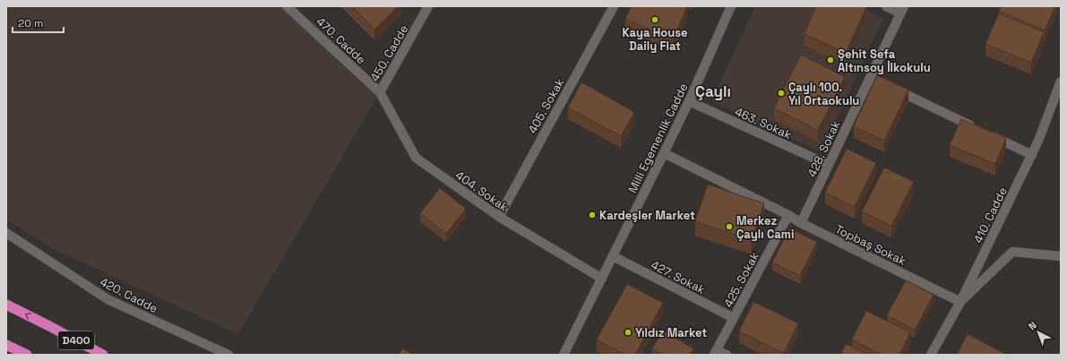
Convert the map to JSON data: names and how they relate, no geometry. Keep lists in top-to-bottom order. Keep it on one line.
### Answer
{"streets":{"highway":["D400"],"street":["470. Cadde","450. Cadde","405. Sokak","463. Sokak","Milli Egemenlik Cadde","428. Sokak","404. Sokak","410. Cadde","Topbaş Sokak","427. Sokak","425. Sokak","420. Cadde"]},"crossings":[["470. Cadde","450. Cadde"],["470. Cadde","404. Sokak"],["450. Cadde","404. Sokak"],["405. Sokak","404. Sokak"],["463. Sokak","Milli Egemenlik Cadde"],["463. Sokak","428. Sokak"],["Milli Egemenlik Cadde","404. Sokak"],["Milli Egemenlik Cadde","Topbaş Sokak"],["Milli Egemenlik Cadde","427. Sokak"],["428. Sokak","Topbaş Sokak"],["410. Cadde","Topbaş Sokak"],["Topbaş Sokak","425. Sokak"],["427. Sokak","425. Sokak"]],"districts":["Çaylı"],"places":["Kaya House Daily Flat","Şehit Sefa Altınsoy İlkokulu","Çaylı 100. Yıl Ortaokulu","Kardeşler Market","Merkez Çaylı Cami","Yıldız Market"],"scale_bar":"20 m","north":"top left"}
